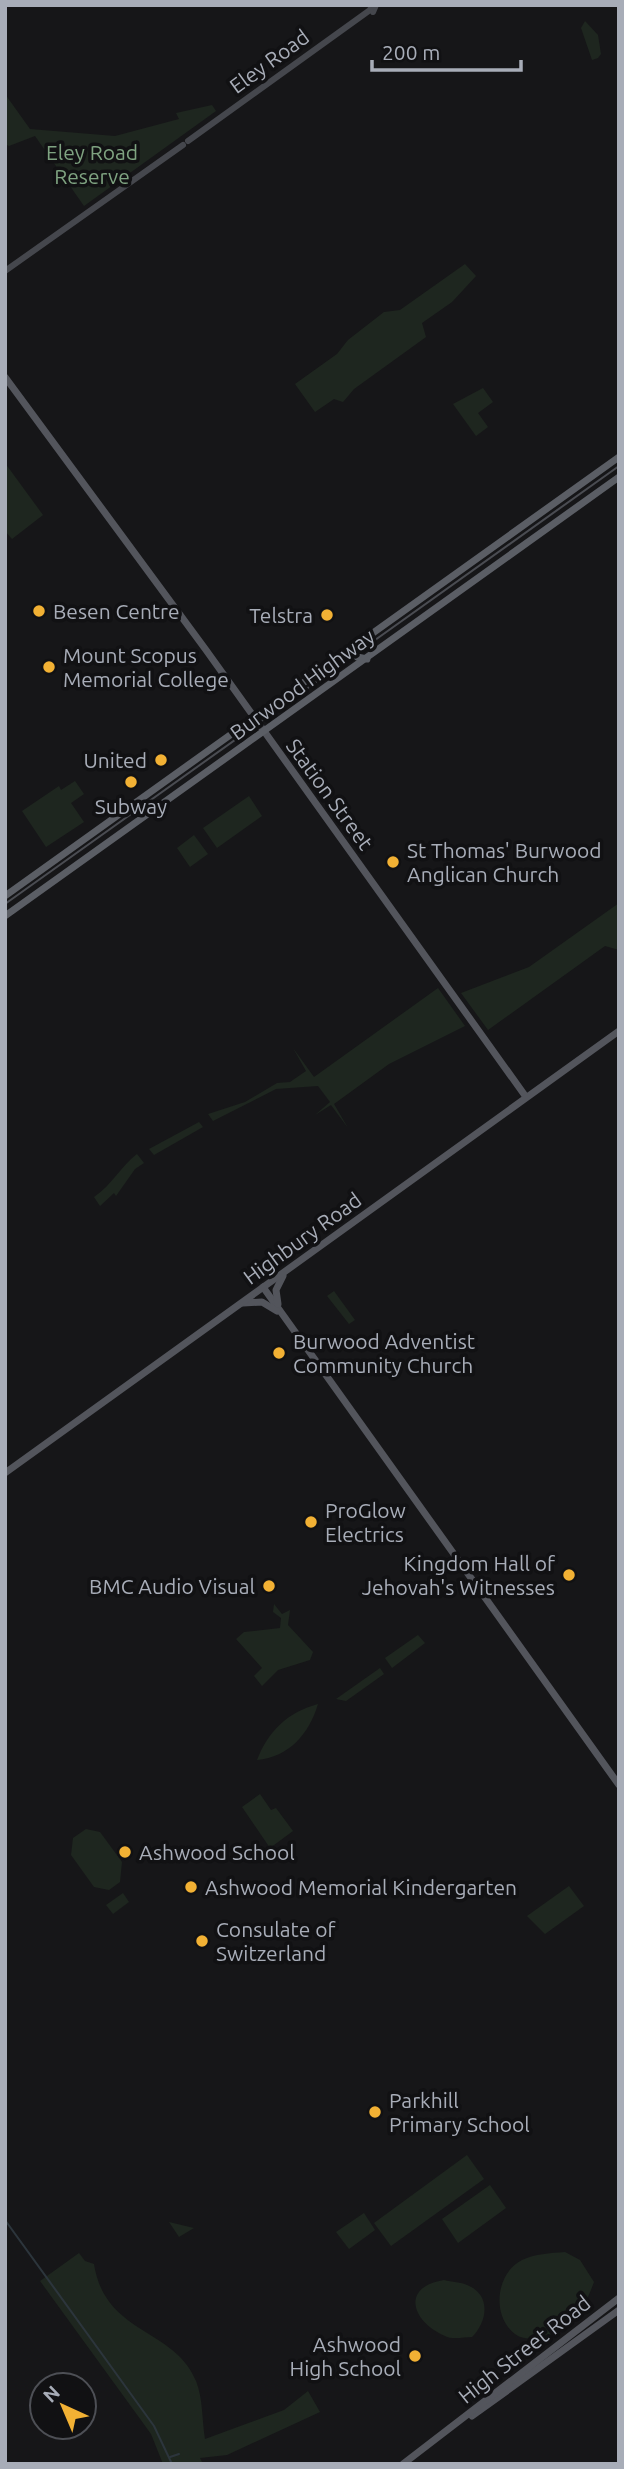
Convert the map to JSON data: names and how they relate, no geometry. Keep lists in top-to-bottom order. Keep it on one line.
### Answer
{"streets":{"highway":["Burwood Highway"],"main road":["Eley Road","Station Street","Highbury Road","High Street Road"]},"crossings":[["Burwood Highway","Station Street"],["Station Street","Highbury Road"]],"parks":["Eley Road Reserve"],"places":["Besen Centre","Telstra","Mount Scopus Memorial College","United","Subway","St Thomas' Burwood Anglican Church","Burwood Adventist Community Church","ProGlow Electrics","Kingdom Hall of Jehovah's Witnesses","BMC Audio Visual","Ashwood School","Ashwood Memorial Kindergarten","Consulate of Switzerland","Parkhill Primary School","Ashwood High School"],"scale_bar":"200 m","north":"top left"}
